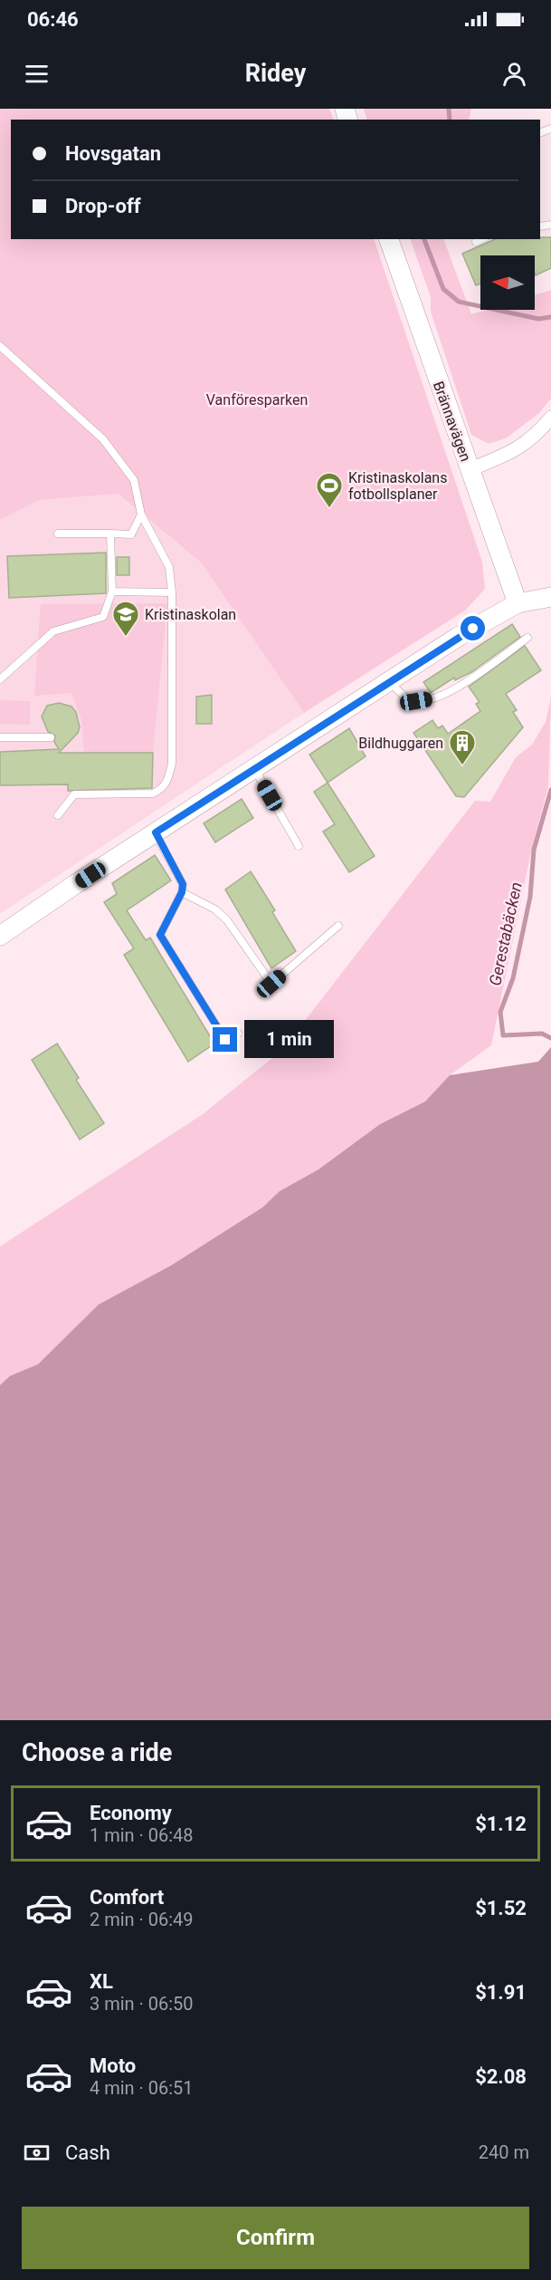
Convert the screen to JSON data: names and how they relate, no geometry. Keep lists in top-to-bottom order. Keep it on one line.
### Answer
{"streets":{"main road":["Brännavägen"]},"water":["Gerestabäcken"],"parks":["Vanföresparken"],"places":{"sports":["Kristinaskolans fotbollsplaner"],"school or university":["Kristinaskolan"],"building":["Bildhuggaren"]},"north":"left","page":{"status":"06:46","header":"Ridey","banner":["Hovsgatan","Drop-off"],"bubble":"1 min","heading":"Choose a ride","list":[{"name":"Economy","note":"1 min · 06:48","value":"$1.12"},{"name":"Comfort","note":"2 min · 06:49","value":"$1.52"},{"name":"XL","note":"3 min · 06:50","value":"$1.91"},{"name":"Moto","note":"4 min · 06:51","value":"$2.08"}],"pay":["Cash","240 m"],"buttons":"Confirm"}}
